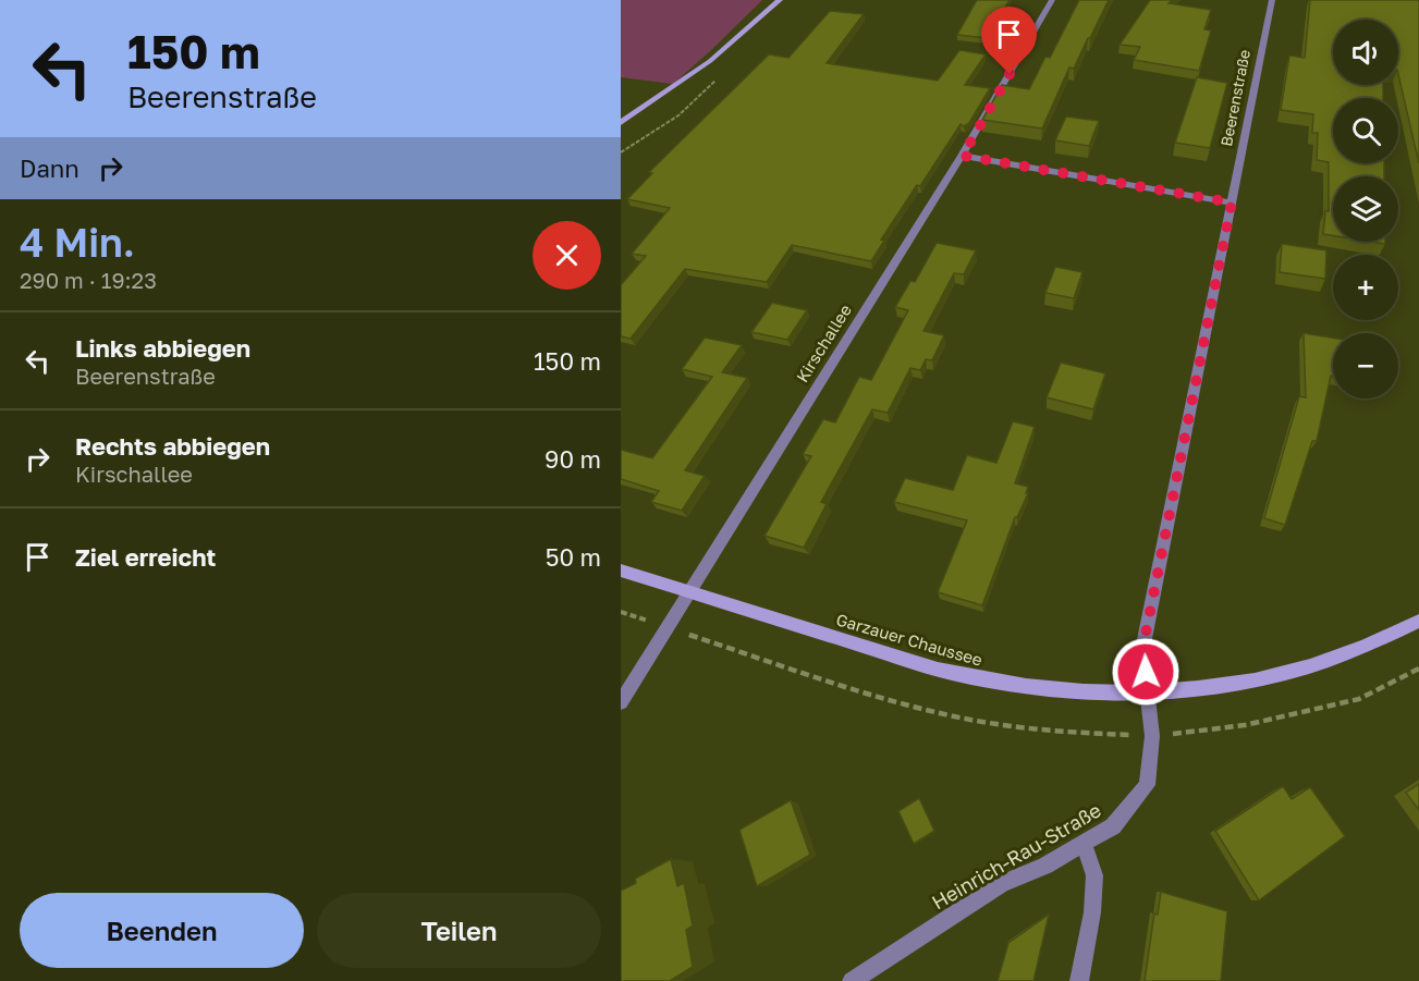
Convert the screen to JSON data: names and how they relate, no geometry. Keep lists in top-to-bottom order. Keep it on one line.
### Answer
{"streets":{"main road":["Garzauer Chaussee"],"street":["Beerenstraße","Kirschallee","Heinrich-Rau-Straße"]},"crossings":[["Beerenstraße","Garzauer Chaussee"],["Beerenstraße","Heinrich-Rau-Straße"],["Kirschallee","Garzauer Chaussee"],["Garzauer Chaussee","Heinrich-Rau-Straße"]],"page":{"turn":["150 m","Beerenstraße"],"map_buttons":["+","−"],"then":"Dann","heading":["4 Min.","290 m · 19:23"],"list":[{"name":"Links abbiegen","note":"Beerenstraße","value":"150 m"},{"name":"Rechts abbiegen","note":"Kirschallee","value":"90 m"},{"name":"Ziel erreicht","value":"50 m"}],"buttons":["Beenden","Teilen"]}}
